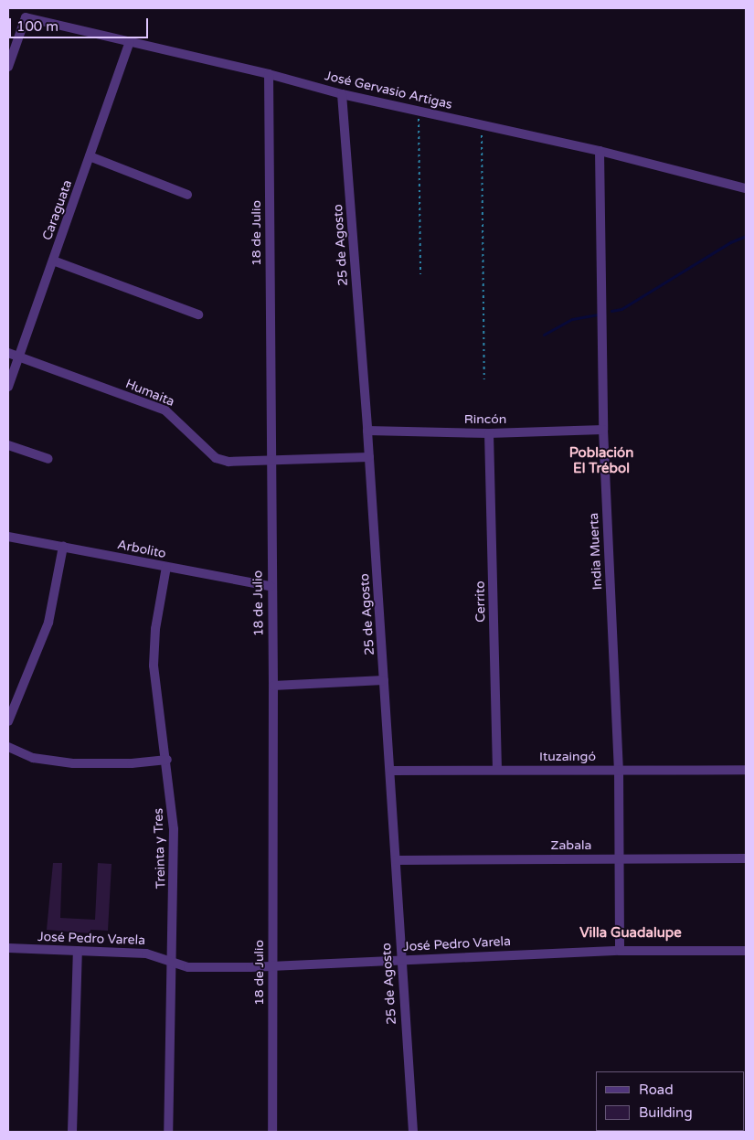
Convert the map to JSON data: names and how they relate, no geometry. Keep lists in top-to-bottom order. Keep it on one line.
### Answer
{"streets":{"street":["José Gervasio Artigas","Caraguata","18 de Julio","25 de Agosto","Humaita","Rincón","Arbolito","India Muerta","Cerrito","Ituzaingó","Zabala","Treinta y Tres","José Pedro Varela"]},"crossings":[["José Gervasio Artigas","Caraguata"],["José Gervasio Artigas","18 de Julio"],["José Gervasio Artigas","25 de Agosto"],["José Gervasio Artigas","India Muerta"],["Caraguata","Humaita"],["18 de Julio","Humaita"],["18 de Julio","Arbolito"],["18 de Julio","José Pedro Varela"],["25 de Agosto","Rincón"],["25 de Agosto","Ituzaingó"],["25 de Agosto","Zabala"],["25 de Agosto","José Pedro Varela"],["Rincón","India Muerta"],["Rincón","Cerrito"],["Arbolito","Treinta y Tres"],["India Muerta","Ituzaingó"],["India Muerta","Zabala"],["India Muerta","José Pedro Varela"],["Cerrito","Ituzaingó"],["Treinta y Tres","José Pedro Varela"]],"districts":["Población El Trébol","Villa Guadalupe"],"legend":["Road","Building"],"scale_bar":"100 m"}
